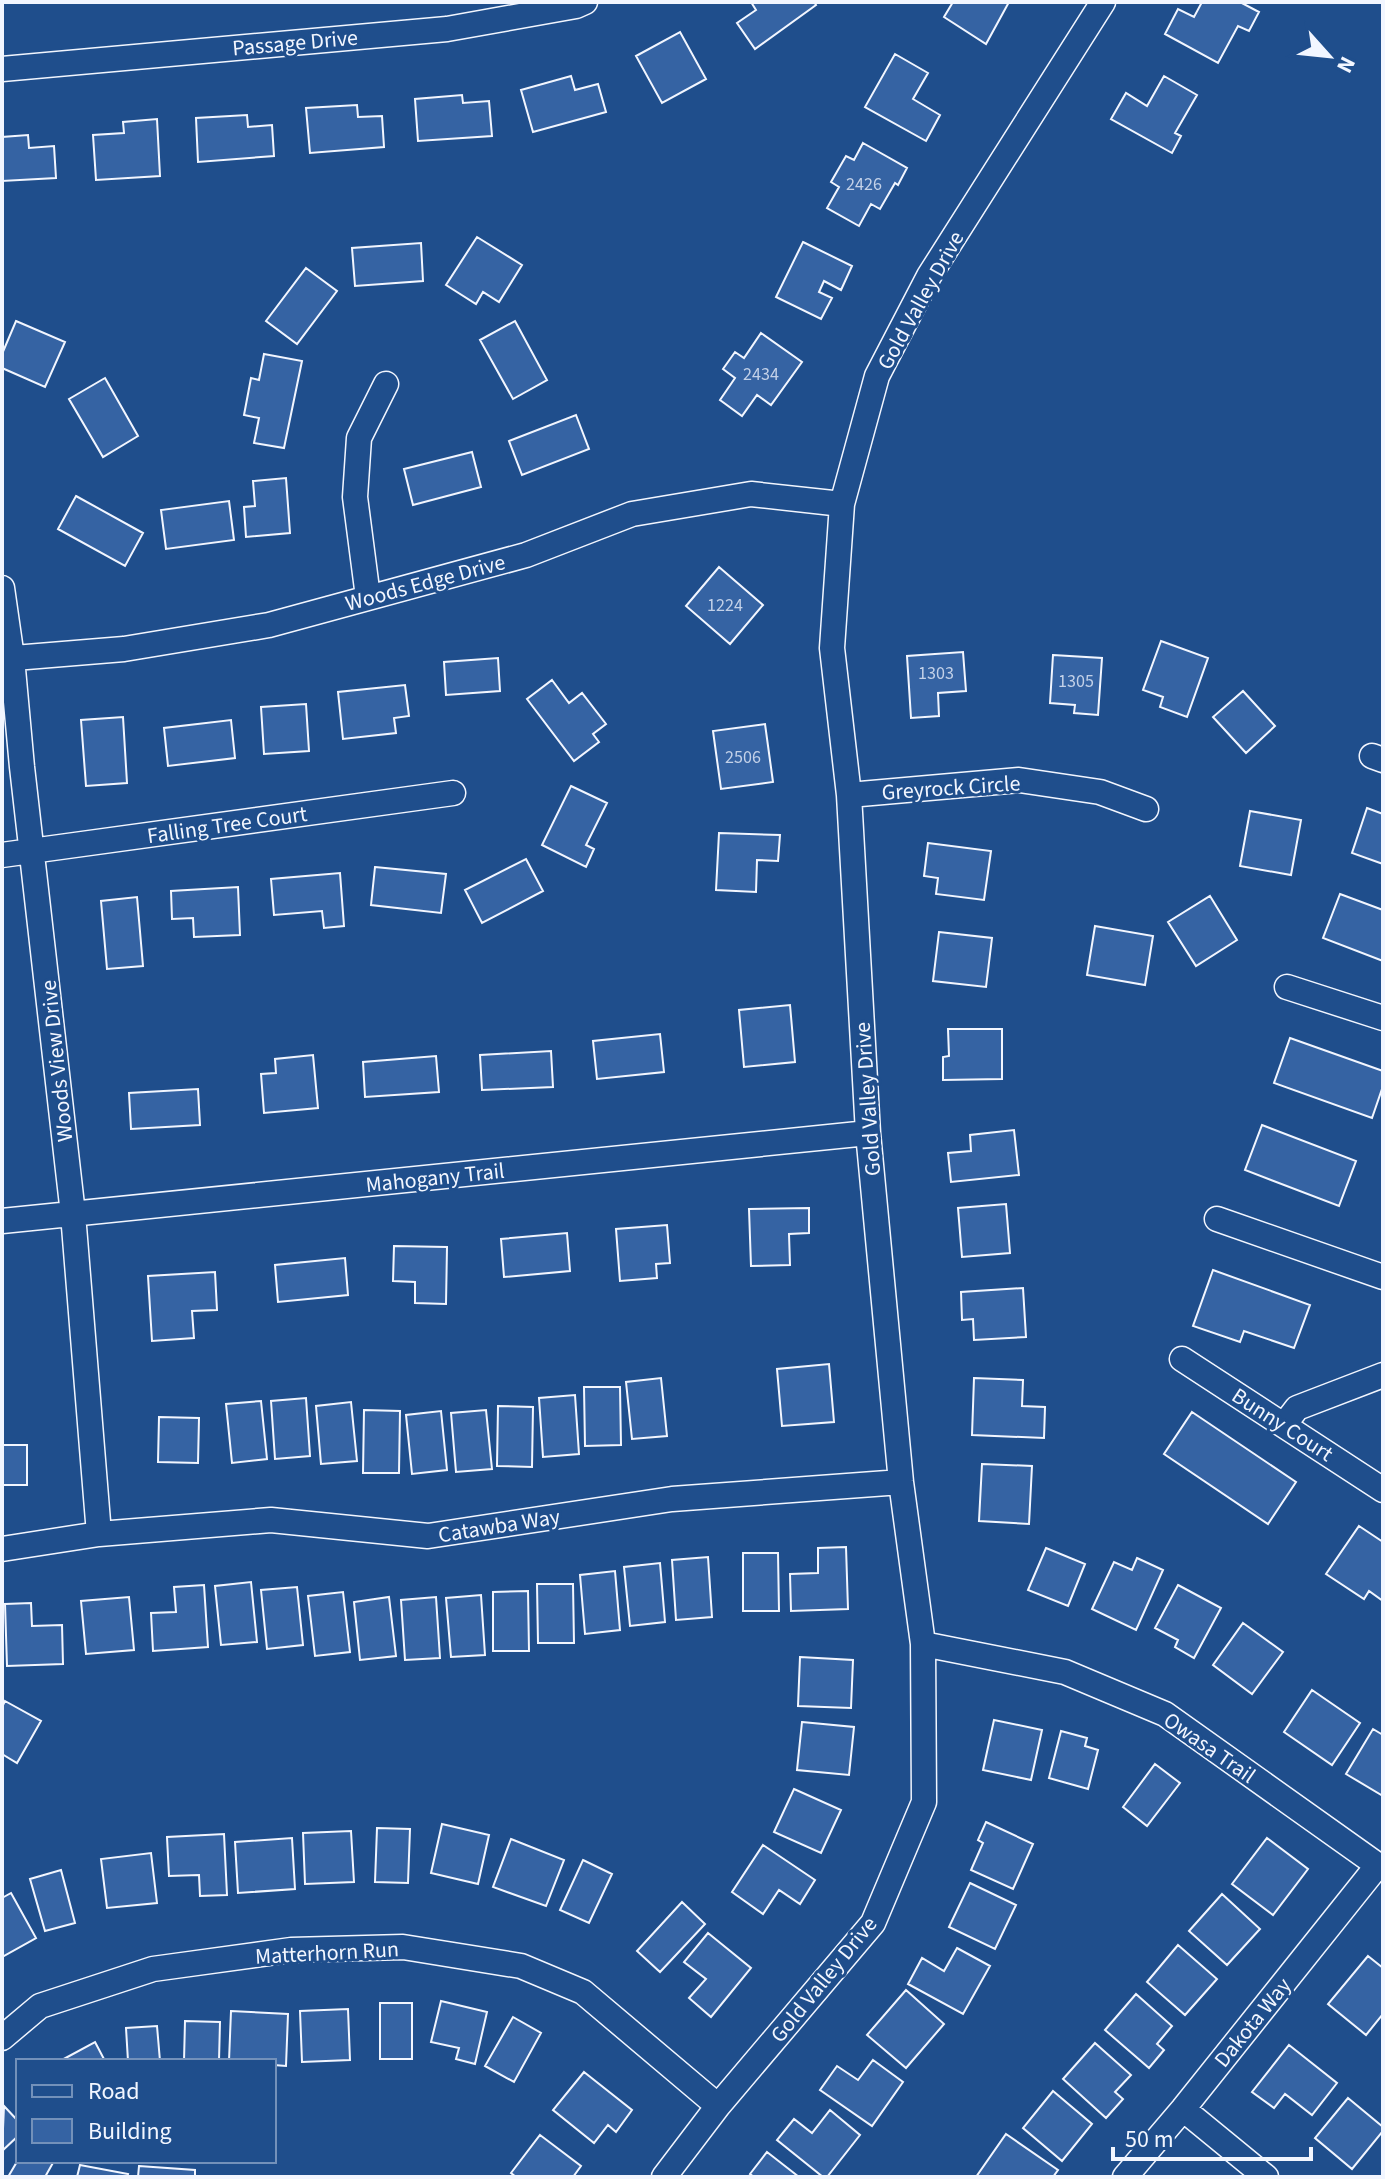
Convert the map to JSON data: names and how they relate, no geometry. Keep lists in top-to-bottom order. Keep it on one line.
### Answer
{"streets":{"street":["Passage Drive","Gold Valley Drive","Woods Edge Drive","Greyrock Circle","Falling Tree Court","Woods View Drive","Mahogany Trail","Bunny Court","Catawba Way","Owasa Trail","Matterhorn Run","Dakota Way"]},"crossings":[["Gold Valley Drive","Woods Edge Drive"],["Gold Valley Drive","Greyrock Circle"],["Gold Valley Drive","Mahogany Trail"],["Gold Valley Drive","Catawba Way"],["Gold Valley Drive","Owasa Trail"],["Gold Valley Drive","Matterhorn Run"],["Woods Edge Drive","Woods View Drive"],["Falling Tree Court","Woods View Drive"],["Woods View Drive","Mahogany Trail"],["Woods View Drive","Catawba Way"],["Owasa Trail","Dakota Way"]],"house_numbers":["2426","2434","1224","1303","1305","2506"],"legend":["Road","Building"],"scale_bar":"50 m","north":"bottom right"}
